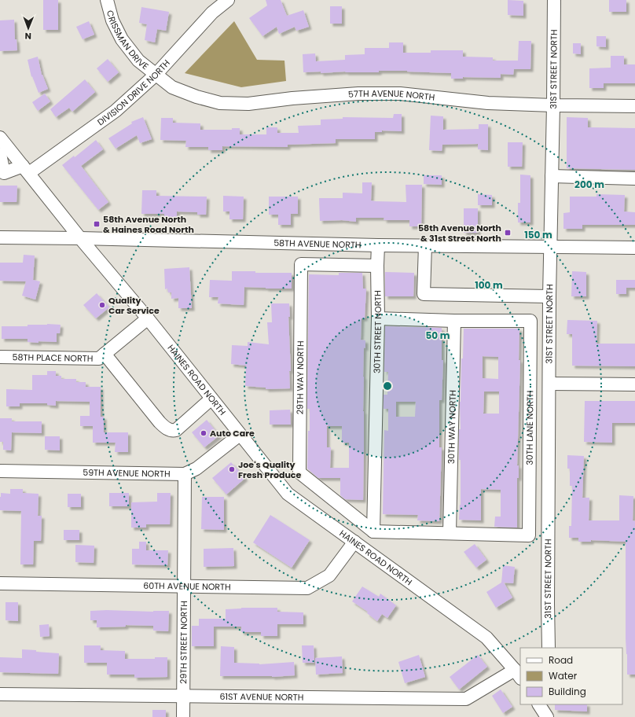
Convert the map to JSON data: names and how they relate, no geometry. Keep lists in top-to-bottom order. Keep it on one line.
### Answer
{"streets":{"street":["CRISSMAN DRIVE","31ST STREET NORTH","DIVISION DRIVE NORTH","57TH AVENUE NORTH","58TH AVENUE NORTH","30TH STREET NORTH","58TH PLACE NORTH","29TH WAY NORTH","HAINES ROAD NORTH","30TH WAY NORTH","30TH LANE NORTH","59TH AVENUE NORTH","60TH AVENUE NORTH","29TH STREET NORTH","61ST AVENUE NORTH"]},"crossings":[["CRISSMAN DRIVE","DIVISION DRIVE NORTH"],["CRISSMAN DRIVE","57TH AVENUE NORTH"],["31ST STREET NORTH","57TH AVENUE NORTH"],["31ST STREET NORTH","58TH AVENUE NORTH"],["DIVISION DRIVE NORTH","57TH AVENUE NORTH"],["DIVISION DRIVE NORTH","HAINES ROAD NORTH"],["58TH AVENUE NORTH","30TH STREET NORTH"],["58TH AVENUE NORTH","HAINES ROAD NORTH"],["30TH STREET NORTH","29TH WAY NORTH"],["58TH PLACE NORTH","HAINES ROAD NORTH"],["HAINES ROAD NORTH","59TH AVENUE NORTH"],["HAINES ROAD NORTH","60TH AVENUE NORTH"],["HAINES ROAD NORTH","61ST AVENUE NORTH"],["30TH WAY NORTH","30TH LANE NORTH"],["59TH AVENUE NORTH","29TH STREET NORTH"],["60TH AVENUE NORTH","29TH STREET NORTH"],["29TH STREET NORTH","61ST AVENUE NORTH"]],"places":{"transit":["58th Avenue North & Haines Road North","58th Avenue North & 31st Street North"],"other":["Quality Car Service","Auto Care","Joe's Quality Fresh Produce"]},"legend":["Road","Water","Building"],"north":"bottom","rings":["200 m","150 m","100 m","50 m"]}
